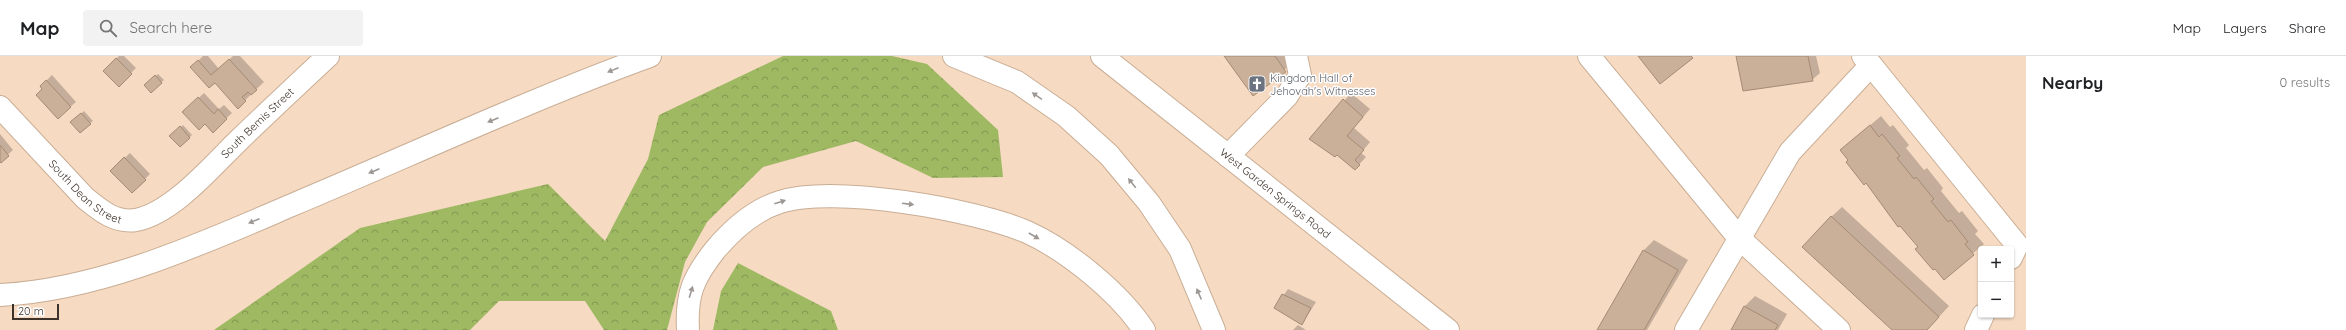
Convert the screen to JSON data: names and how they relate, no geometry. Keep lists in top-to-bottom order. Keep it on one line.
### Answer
{"streets":{"main road":["South Bemis Street","South Dean Street","West Garden Springs Road"]},"crossings":[["South Bemis Street","South Dean Street"]],"places":{"church":["Kingdom Hall of Jehovah's Witnesses"]},"scale_bar":"20 m","page":{"header":"Map","search":"Search here","nav":["Map","Layers","Share"],"heading":["Nearby","0 results"],"map_buttons":["+","−"],"scale":"20 m"}}
